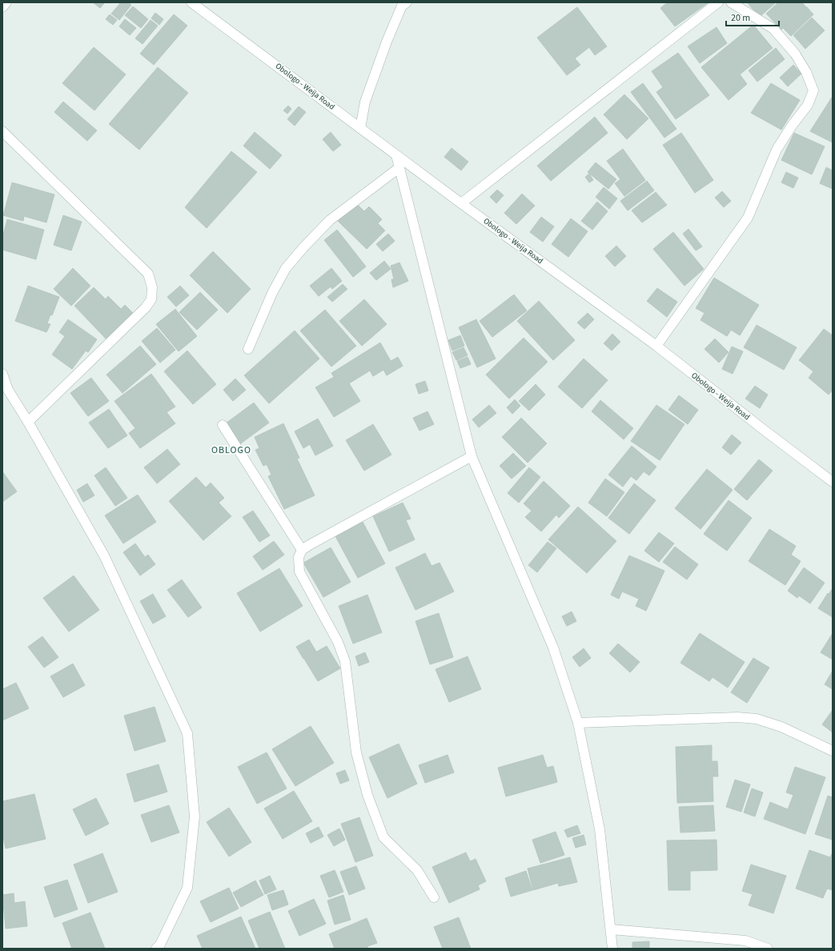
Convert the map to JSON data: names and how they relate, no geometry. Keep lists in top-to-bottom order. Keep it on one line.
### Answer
{"streets":{"street":["Obologo - Weija Road"]},"districts":["OBLOGO"],"scale_bar":"20 m"}
